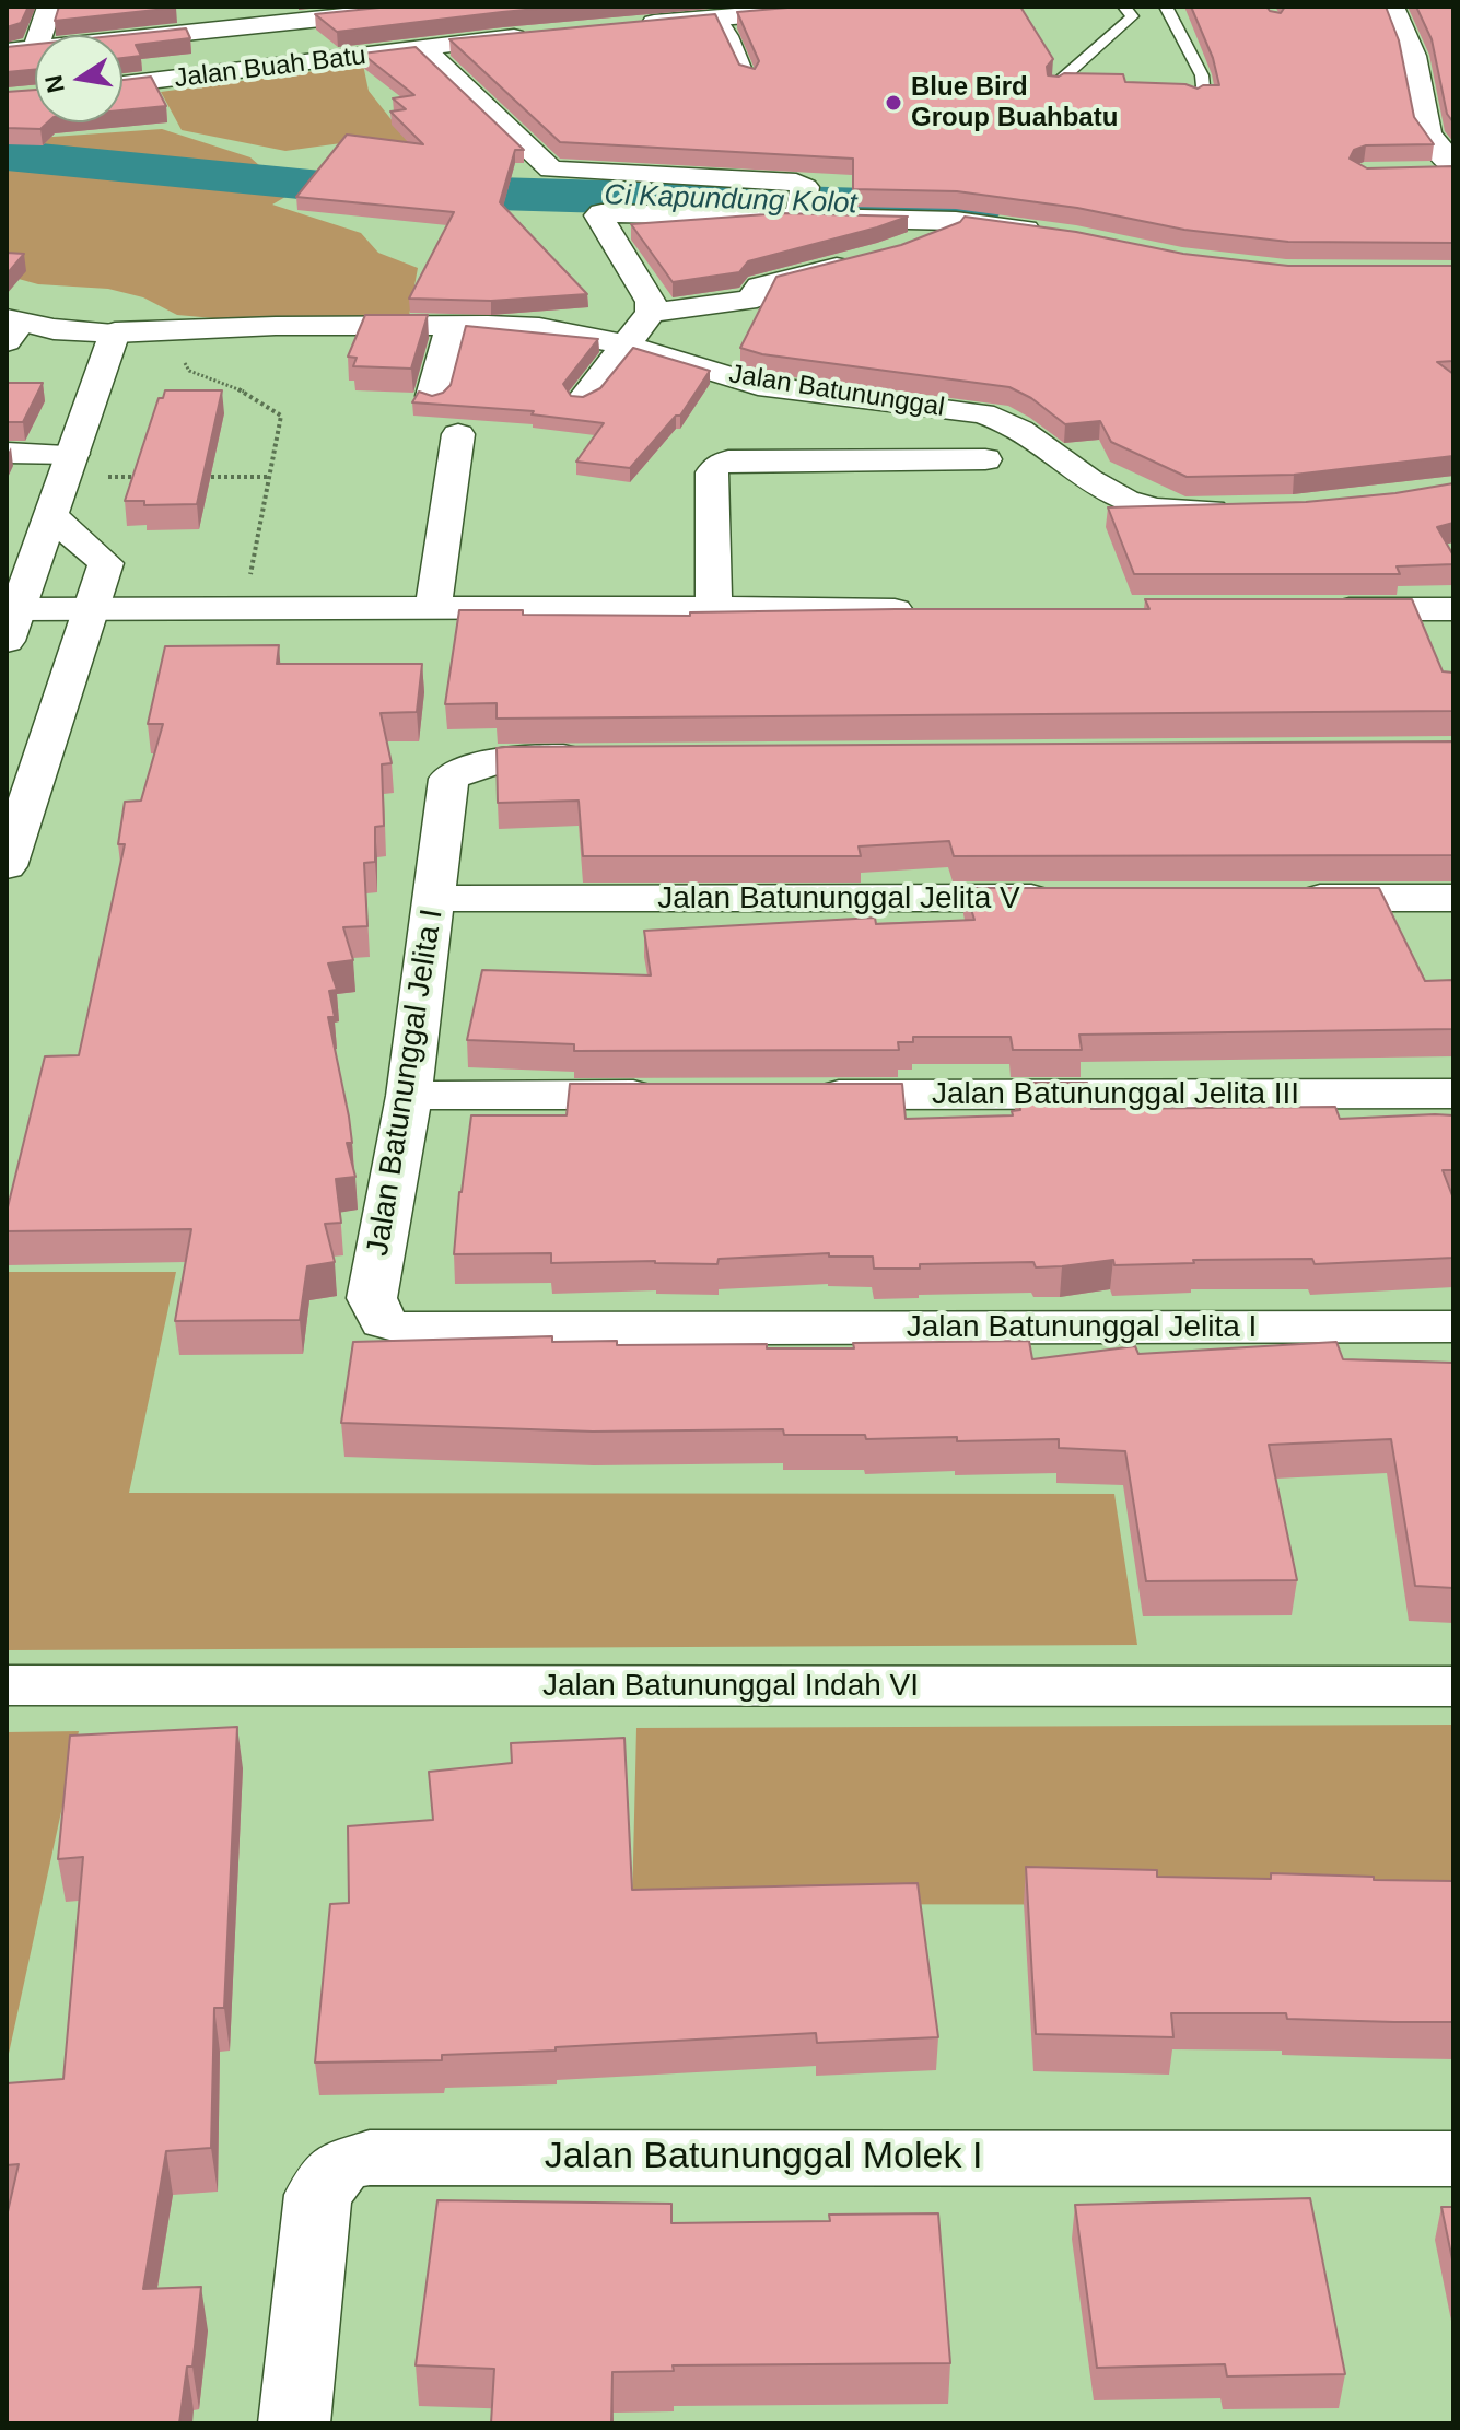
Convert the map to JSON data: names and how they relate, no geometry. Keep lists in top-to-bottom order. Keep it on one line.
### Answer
{"streets":{"street":["Jalan Buah Batu","Jalan Batununggal","Jalan Batununggal Jelita V","Jalan Batununggal Jelita I","Jalan Batununggal Jelita III","Jalan Batununggal Indah VI","Jalan Batununggal Molek I"]},"crossings":[["Jalan Batununggal Jelita V","Jalan Batununggal Jelita I"]],"water":["Ci Kapundung Kolot"],"places":["Blue Bird Group Buahbatu"],"north":"left"}
